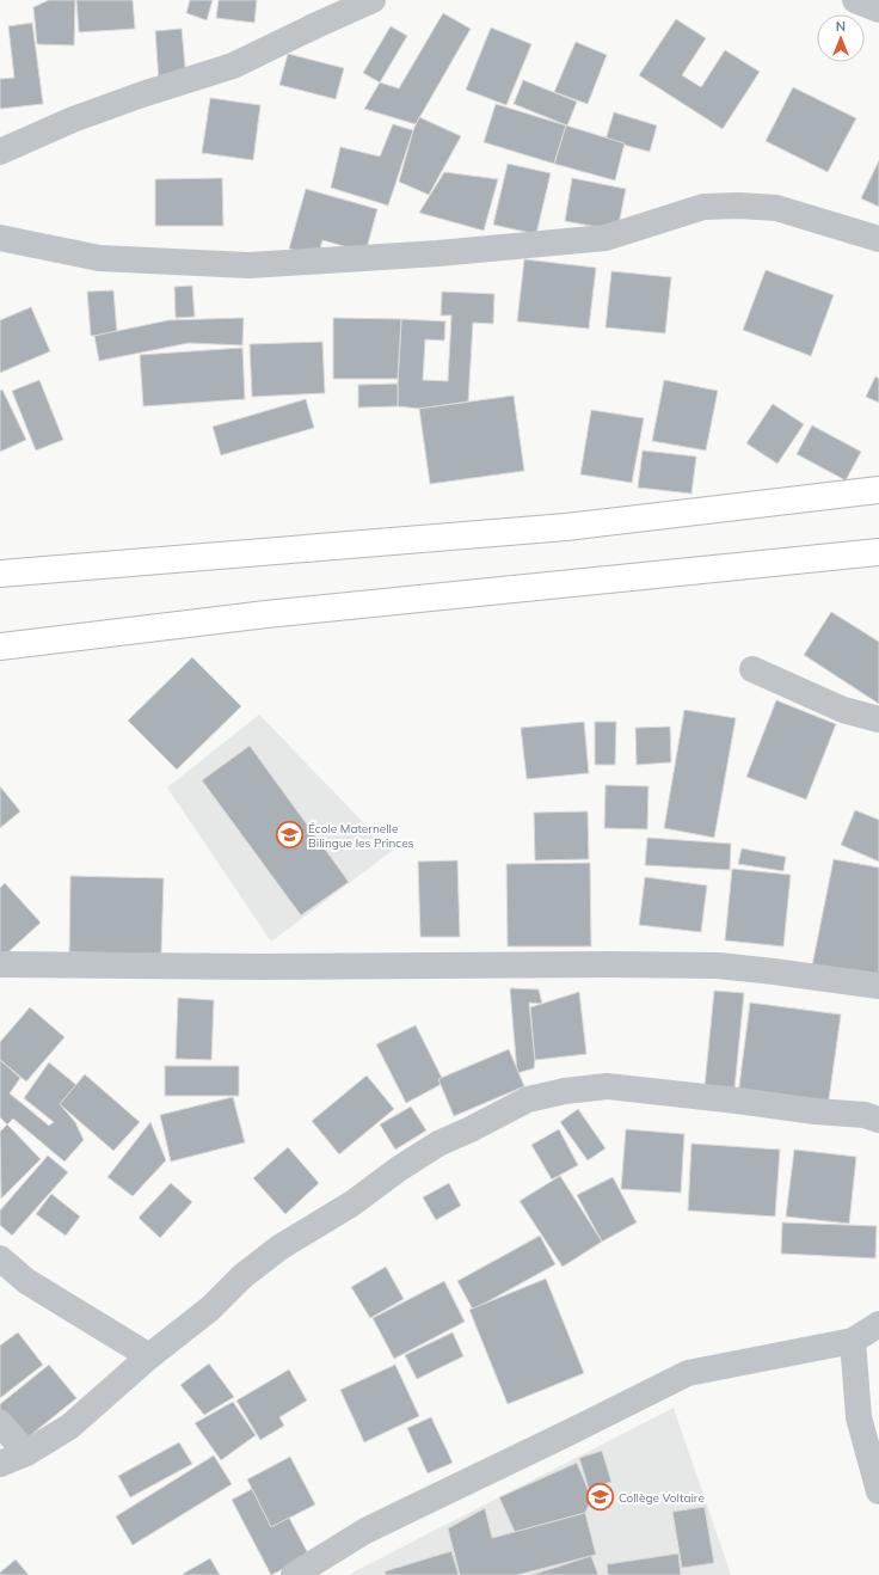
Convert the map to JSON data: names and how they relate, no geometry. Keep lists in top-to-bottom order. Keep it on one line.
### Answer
{"places":{"school or university":["École Maternelle Bilingue les Princes","Collège Voltaire"]},"north":"top"}
